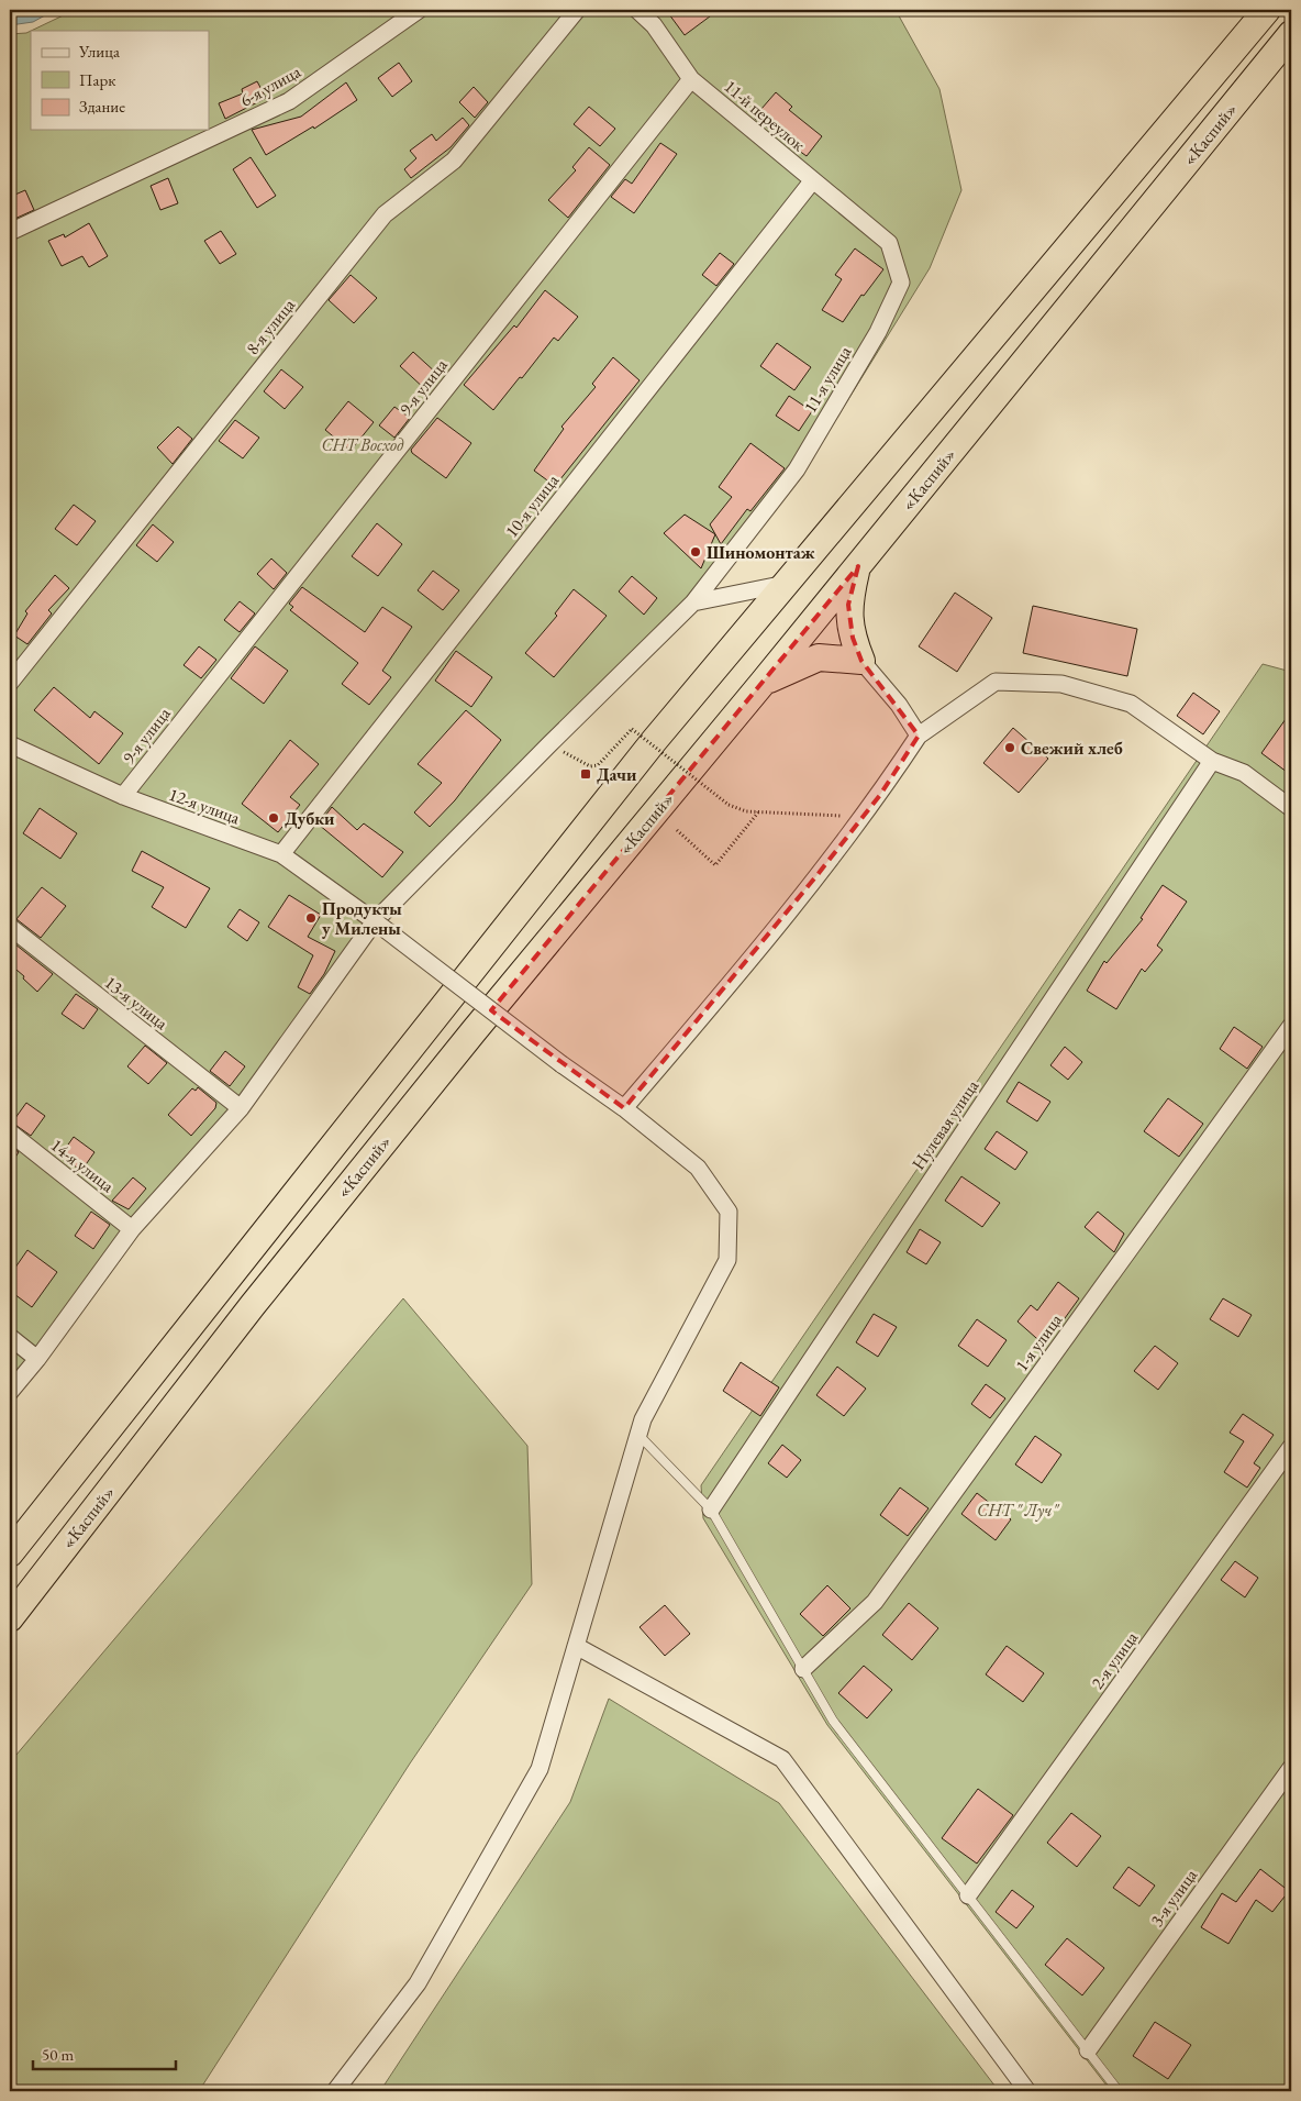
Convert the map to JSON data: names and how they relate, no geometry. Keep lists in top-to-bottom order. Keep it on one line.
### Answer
{"streets":{"highway":["«Каспий»"],"street":["6-я улица","11-й переулок","8-я улица","11-я улица","9-я улица","10-я улица","12-я улица","13-я улица","Нулевая улица","14-я улица","1-я улица","2-я улица","3-я улица"]},"crossings":[["11-й переулок","11-я улица"],["11-й переулок","9-я улица"],["11-й переулок","10-я улица"],["11-я улица","10-я улица"],["11-я улица","12-я улица"],["11-я улица","13-я улица"],["11-я улица","14-я улица"],["9-я улица","12-я улица"],["10-я улица","12-я улица"]],"parks":["СНТ Восход","СНТ \" Луч\""],"places":{"other":["Шиномонтаж","Свежий хлеб","Дубки","Продукты у Милены"],"transit":["Дачи"]},"legend":["Улица","Парк","Здание"],"scale_bar":"50 m"}
